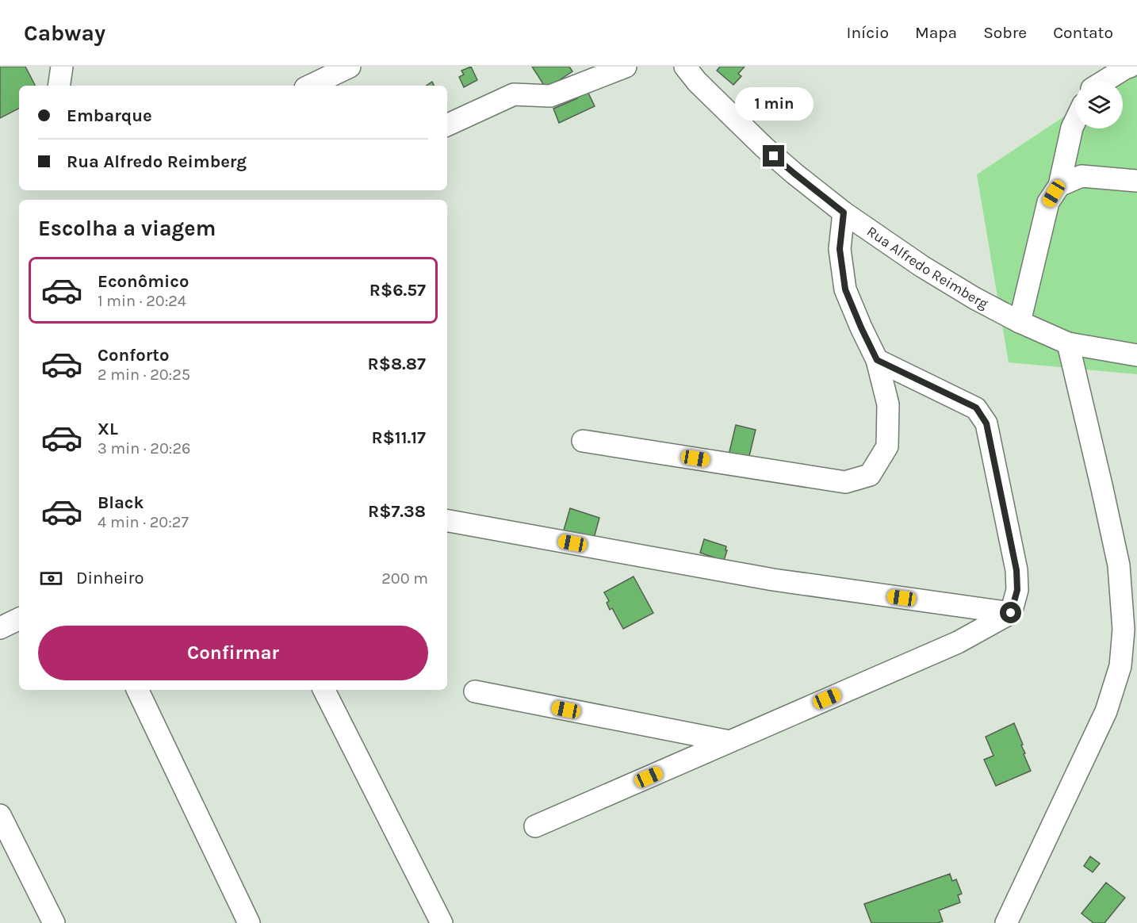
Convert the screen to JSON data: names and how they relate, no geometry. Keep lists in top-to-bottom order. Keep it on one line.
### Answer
{"streets":{"street":["Rua Alfredo Reimberg"]},"page":{"header":"Cabway","nav":["Início","Mapa","Sobre","Contato"],"banner":["Embarque","Rua Alfredo Reimberg"],"bubble":"1 min","heading":"Escolha a viagem","list":[{"name":"Econômico","note":"1 min · 20:24","value":"R$6.57"},{"name":"Conforto","note":"2 min · 20:25","value":"R$8.87"},{"name":"XL","note":"3 min · 20:26","value":"R$11.17"},{"name":"Black","note":"4 min · 20:27","value":"R$7.38"}],"pay":["Dinheiro","200 m"],"buttons":"Confirmar"}}
